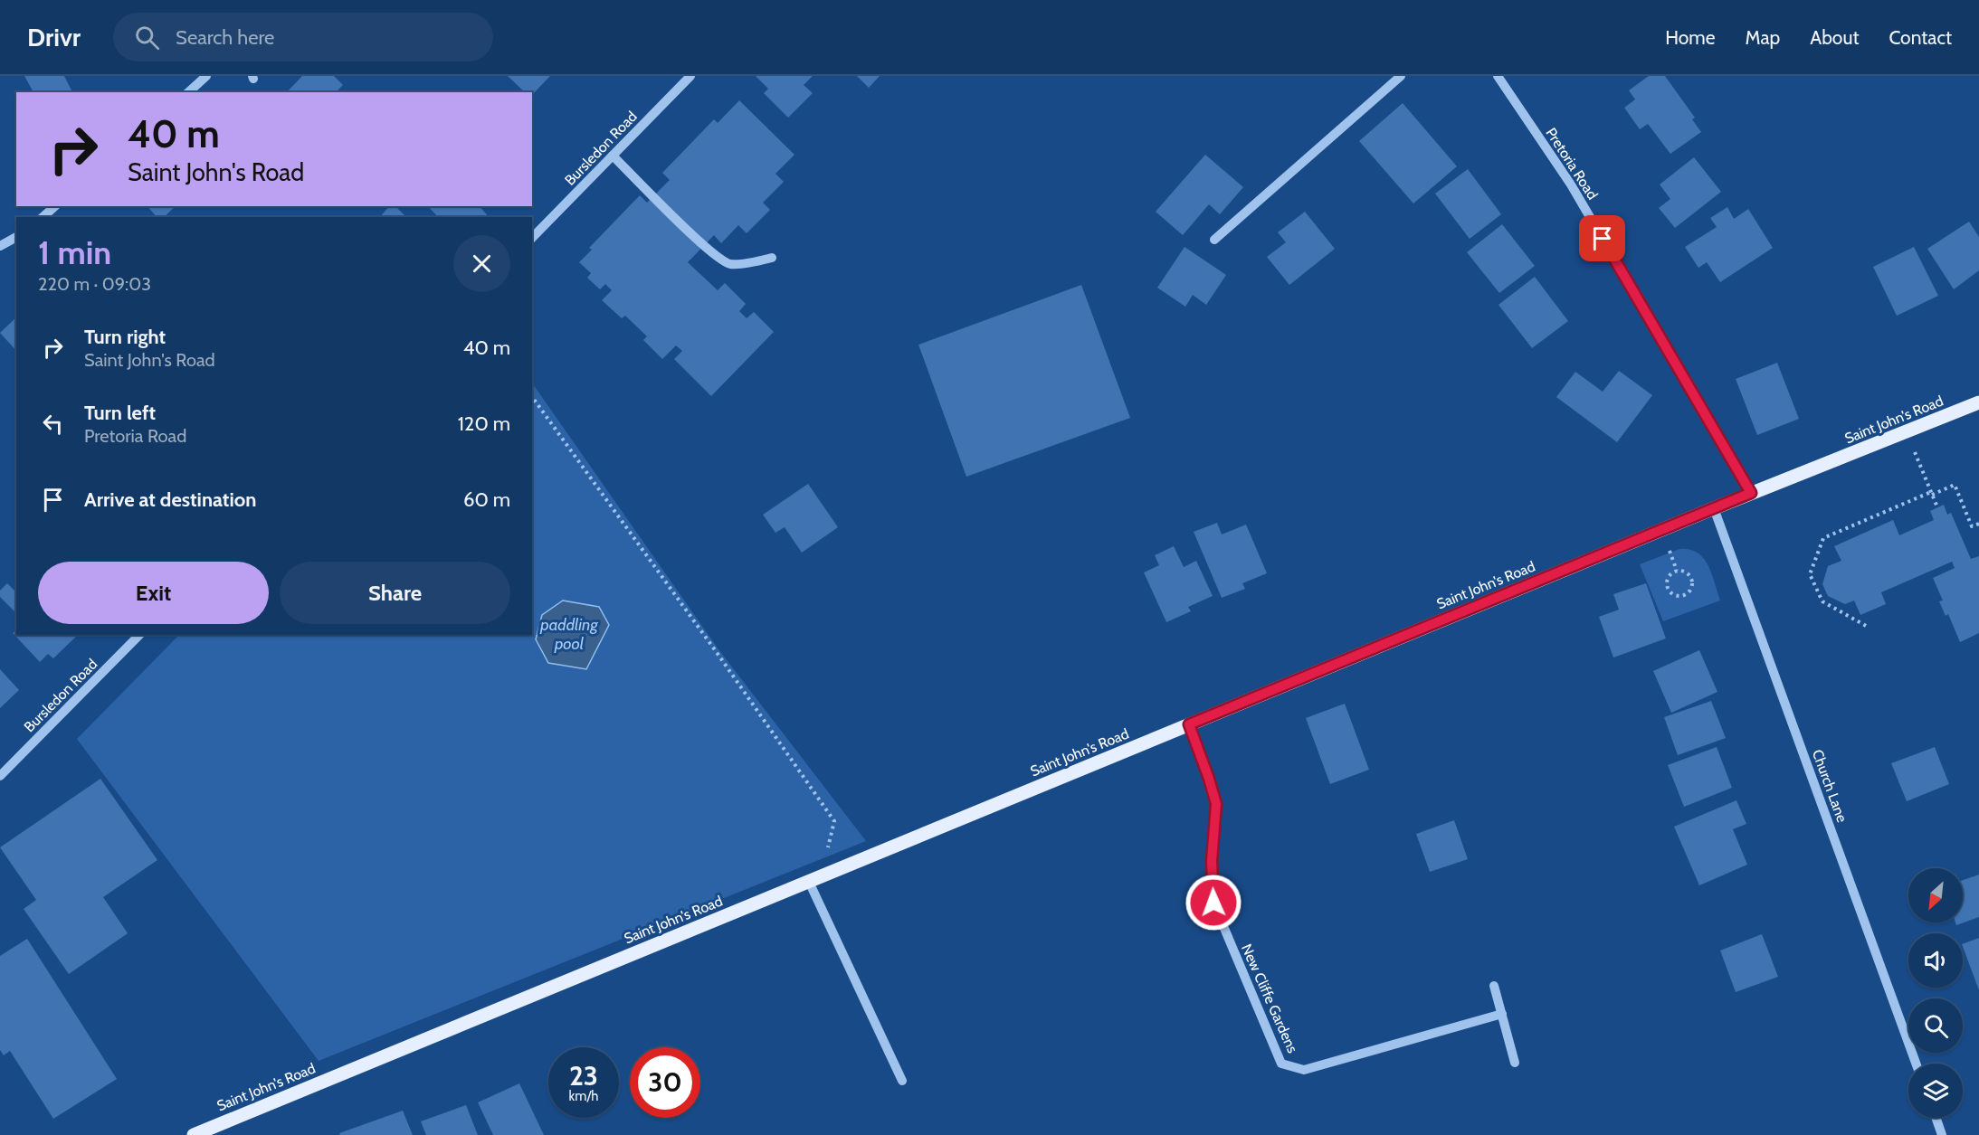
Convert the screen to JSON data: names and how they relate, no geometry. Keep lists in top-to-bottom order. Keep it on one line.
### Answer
{"streets":{"main road":["Saint John's Road"],"street":["Bursledon Road","Pretoria Road","Church Lane","New Cliffe Gardens"]},"crossings":[["Pretoria Road","Saint John's Road"],["Saint John's Road","Church Lane"],["Saint John's Road","New Cliffe Gardens"]],"water":["paddling pool"],"north":"bottom left","page":{"header":"Drivr","search":"Search here","nav":["Home","Map","About","Contact"],"turn":["40 m","Saint John's Road"],"heading":["1 min","220 m · 09:03"],"list":[{"name":"Turn right","note":"Saint John's Road","value":"40 m"},{"name":"Turn left","note":"Pretoria Road","value":"120 m"},{"name":"Arrive at destination","value":"60 m"}],"buttons":["Exit","Share"],"speed":"23 km/h","limit":"30"}}
